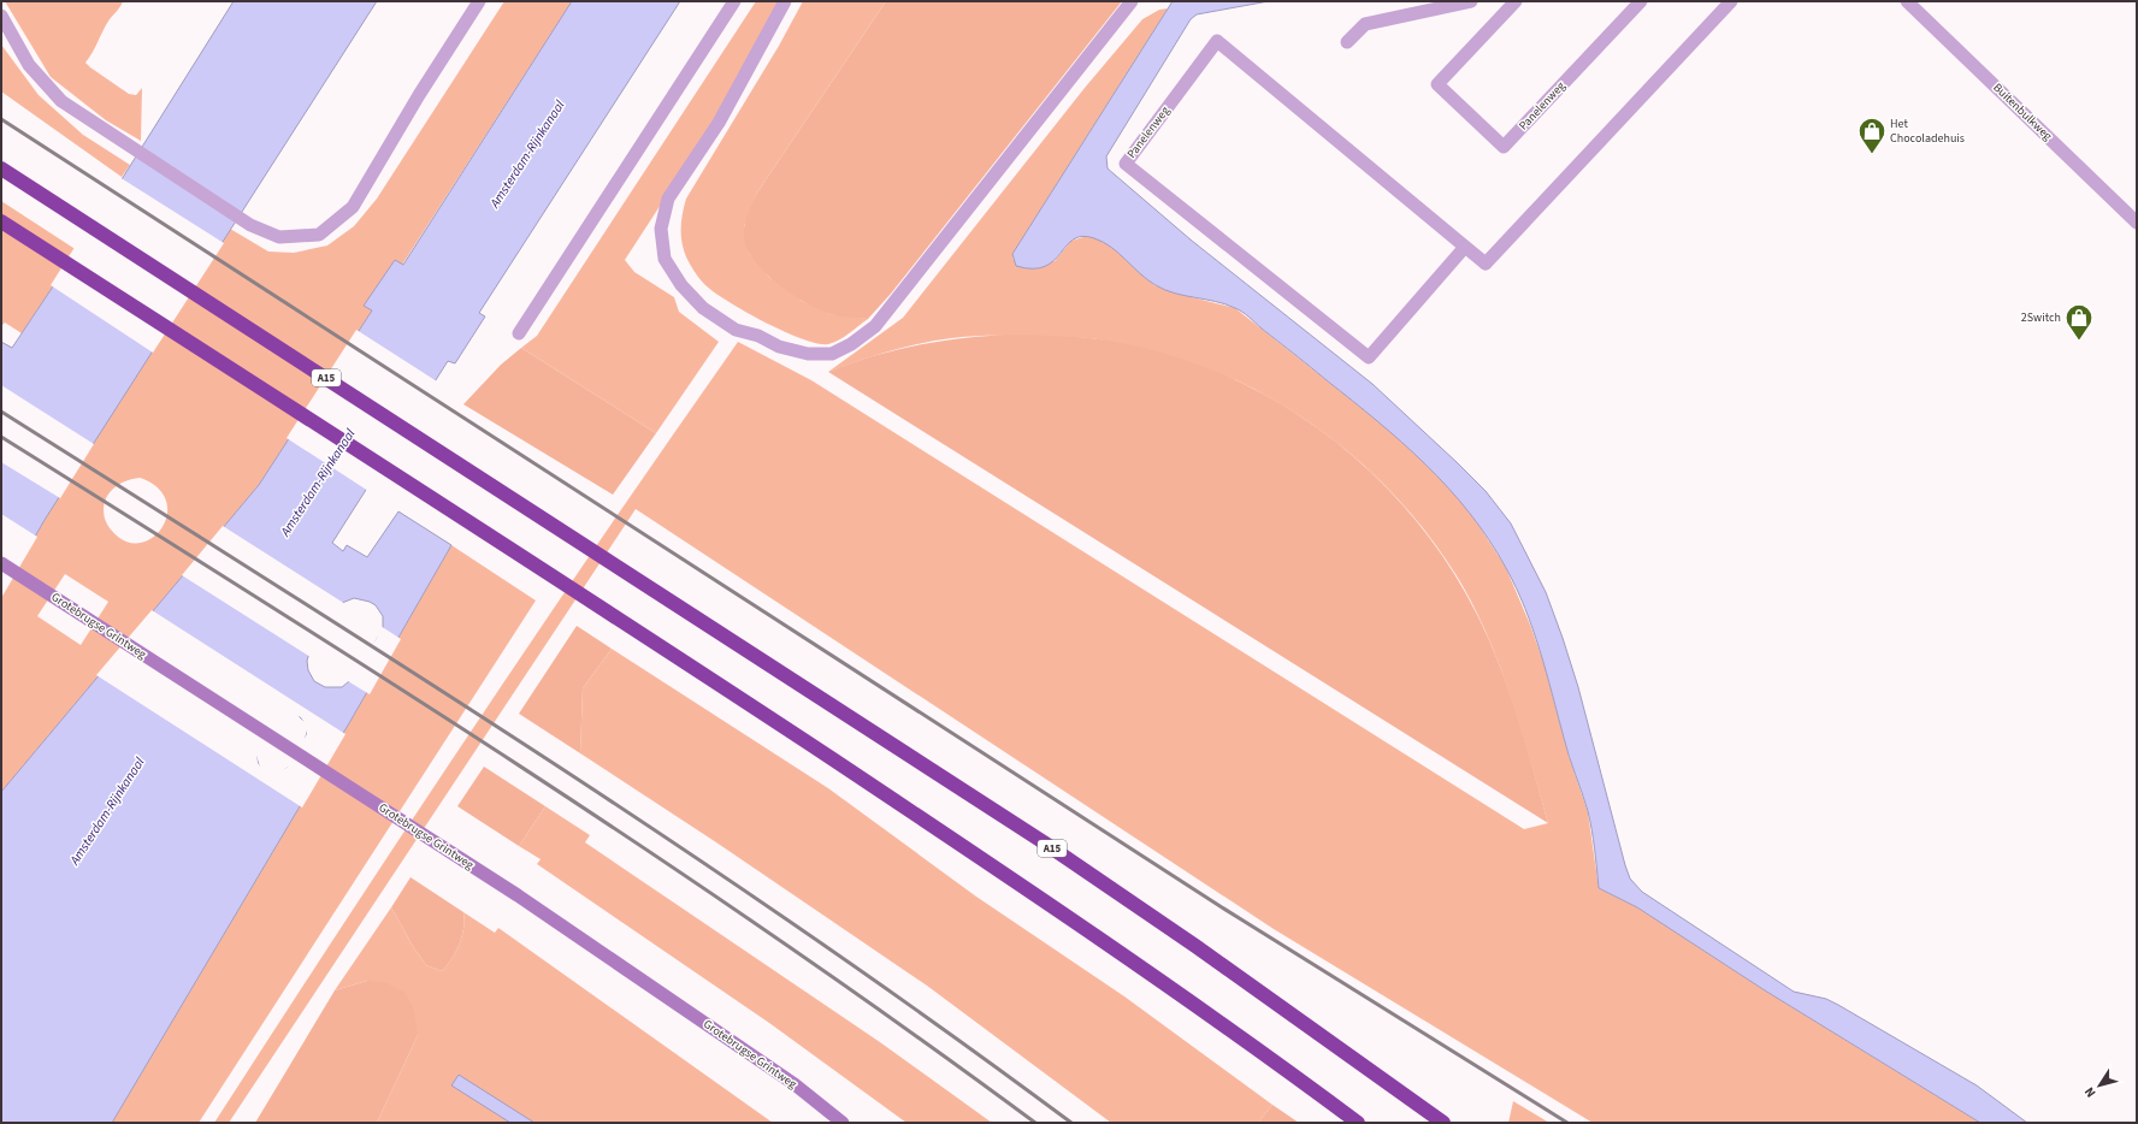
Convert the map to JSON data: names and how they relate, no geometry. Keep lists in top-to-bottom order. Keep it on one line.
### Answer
{"streets":{"highway":["A15"],"main road":["Grotebrugse Grintweg"],"street":["Panelenweg","Buitenbulkweg"]},"water":["Amsterdam-Rijnkanaal"],"places":{"shop":["Het Chocoladehuis","2Switch"]},"north":"bottom left"}
